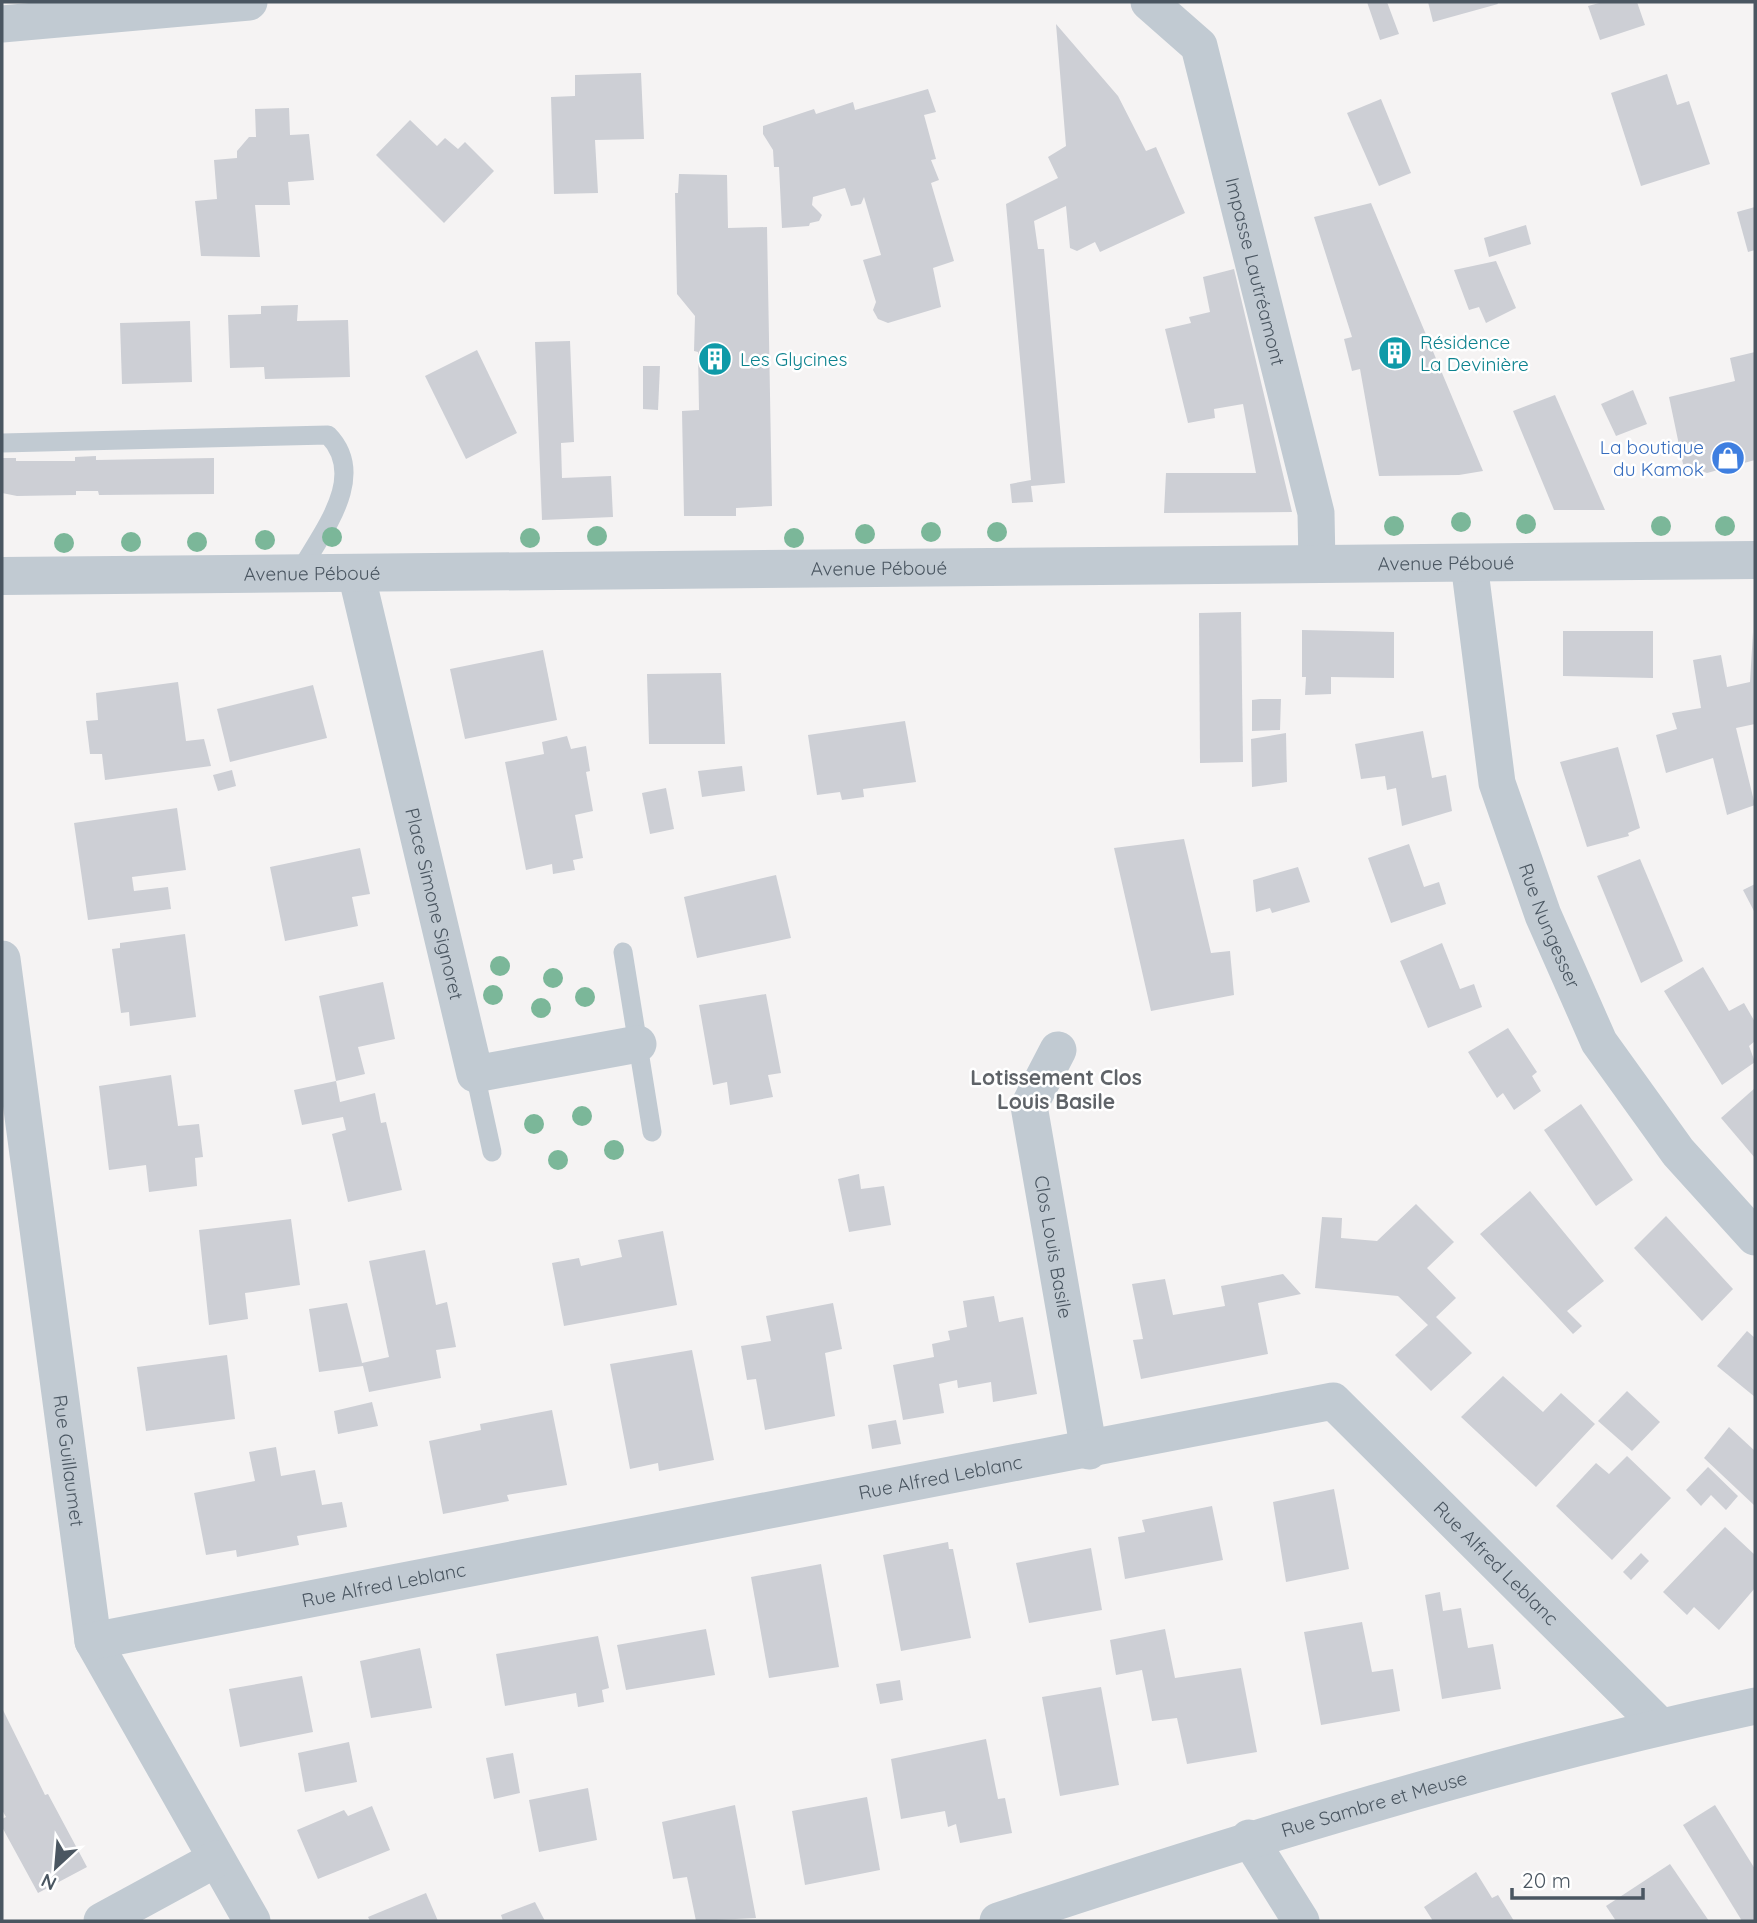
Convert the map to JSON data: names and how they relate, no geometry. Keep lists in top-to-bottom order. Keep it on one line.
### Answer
{"streets":{"street":["Impasse Lautréamont","Avenue Péboué","Place Simone Signoret","Rue Nungesser","Clos Louis Basile","Rue Guillaumet","Rue Alfred Leblanc","Rue Sambre et Meuse"]},"crossings":[["Impasse Lautréamont","Avenue Péboué"],["Avenue Péboué","Place Simone Signoret"],["Avenue Péboué","Rue Nungesser"],["Clos Louis Basile","Rue Alfred Leblanc"],["Rue Guillaumet","Rue Alfred Leblanc"],["Rue Alfred Leblanc","Rue Sambre et Meuse"]],"districts":["Lotissement Clos Louis Basile"],"places":{"building":["Résidence La Devinière","Les Glycines"],"shop":["La boutique du Kamok"]},"scale_bar":"20 m","north":"bottom left"}
